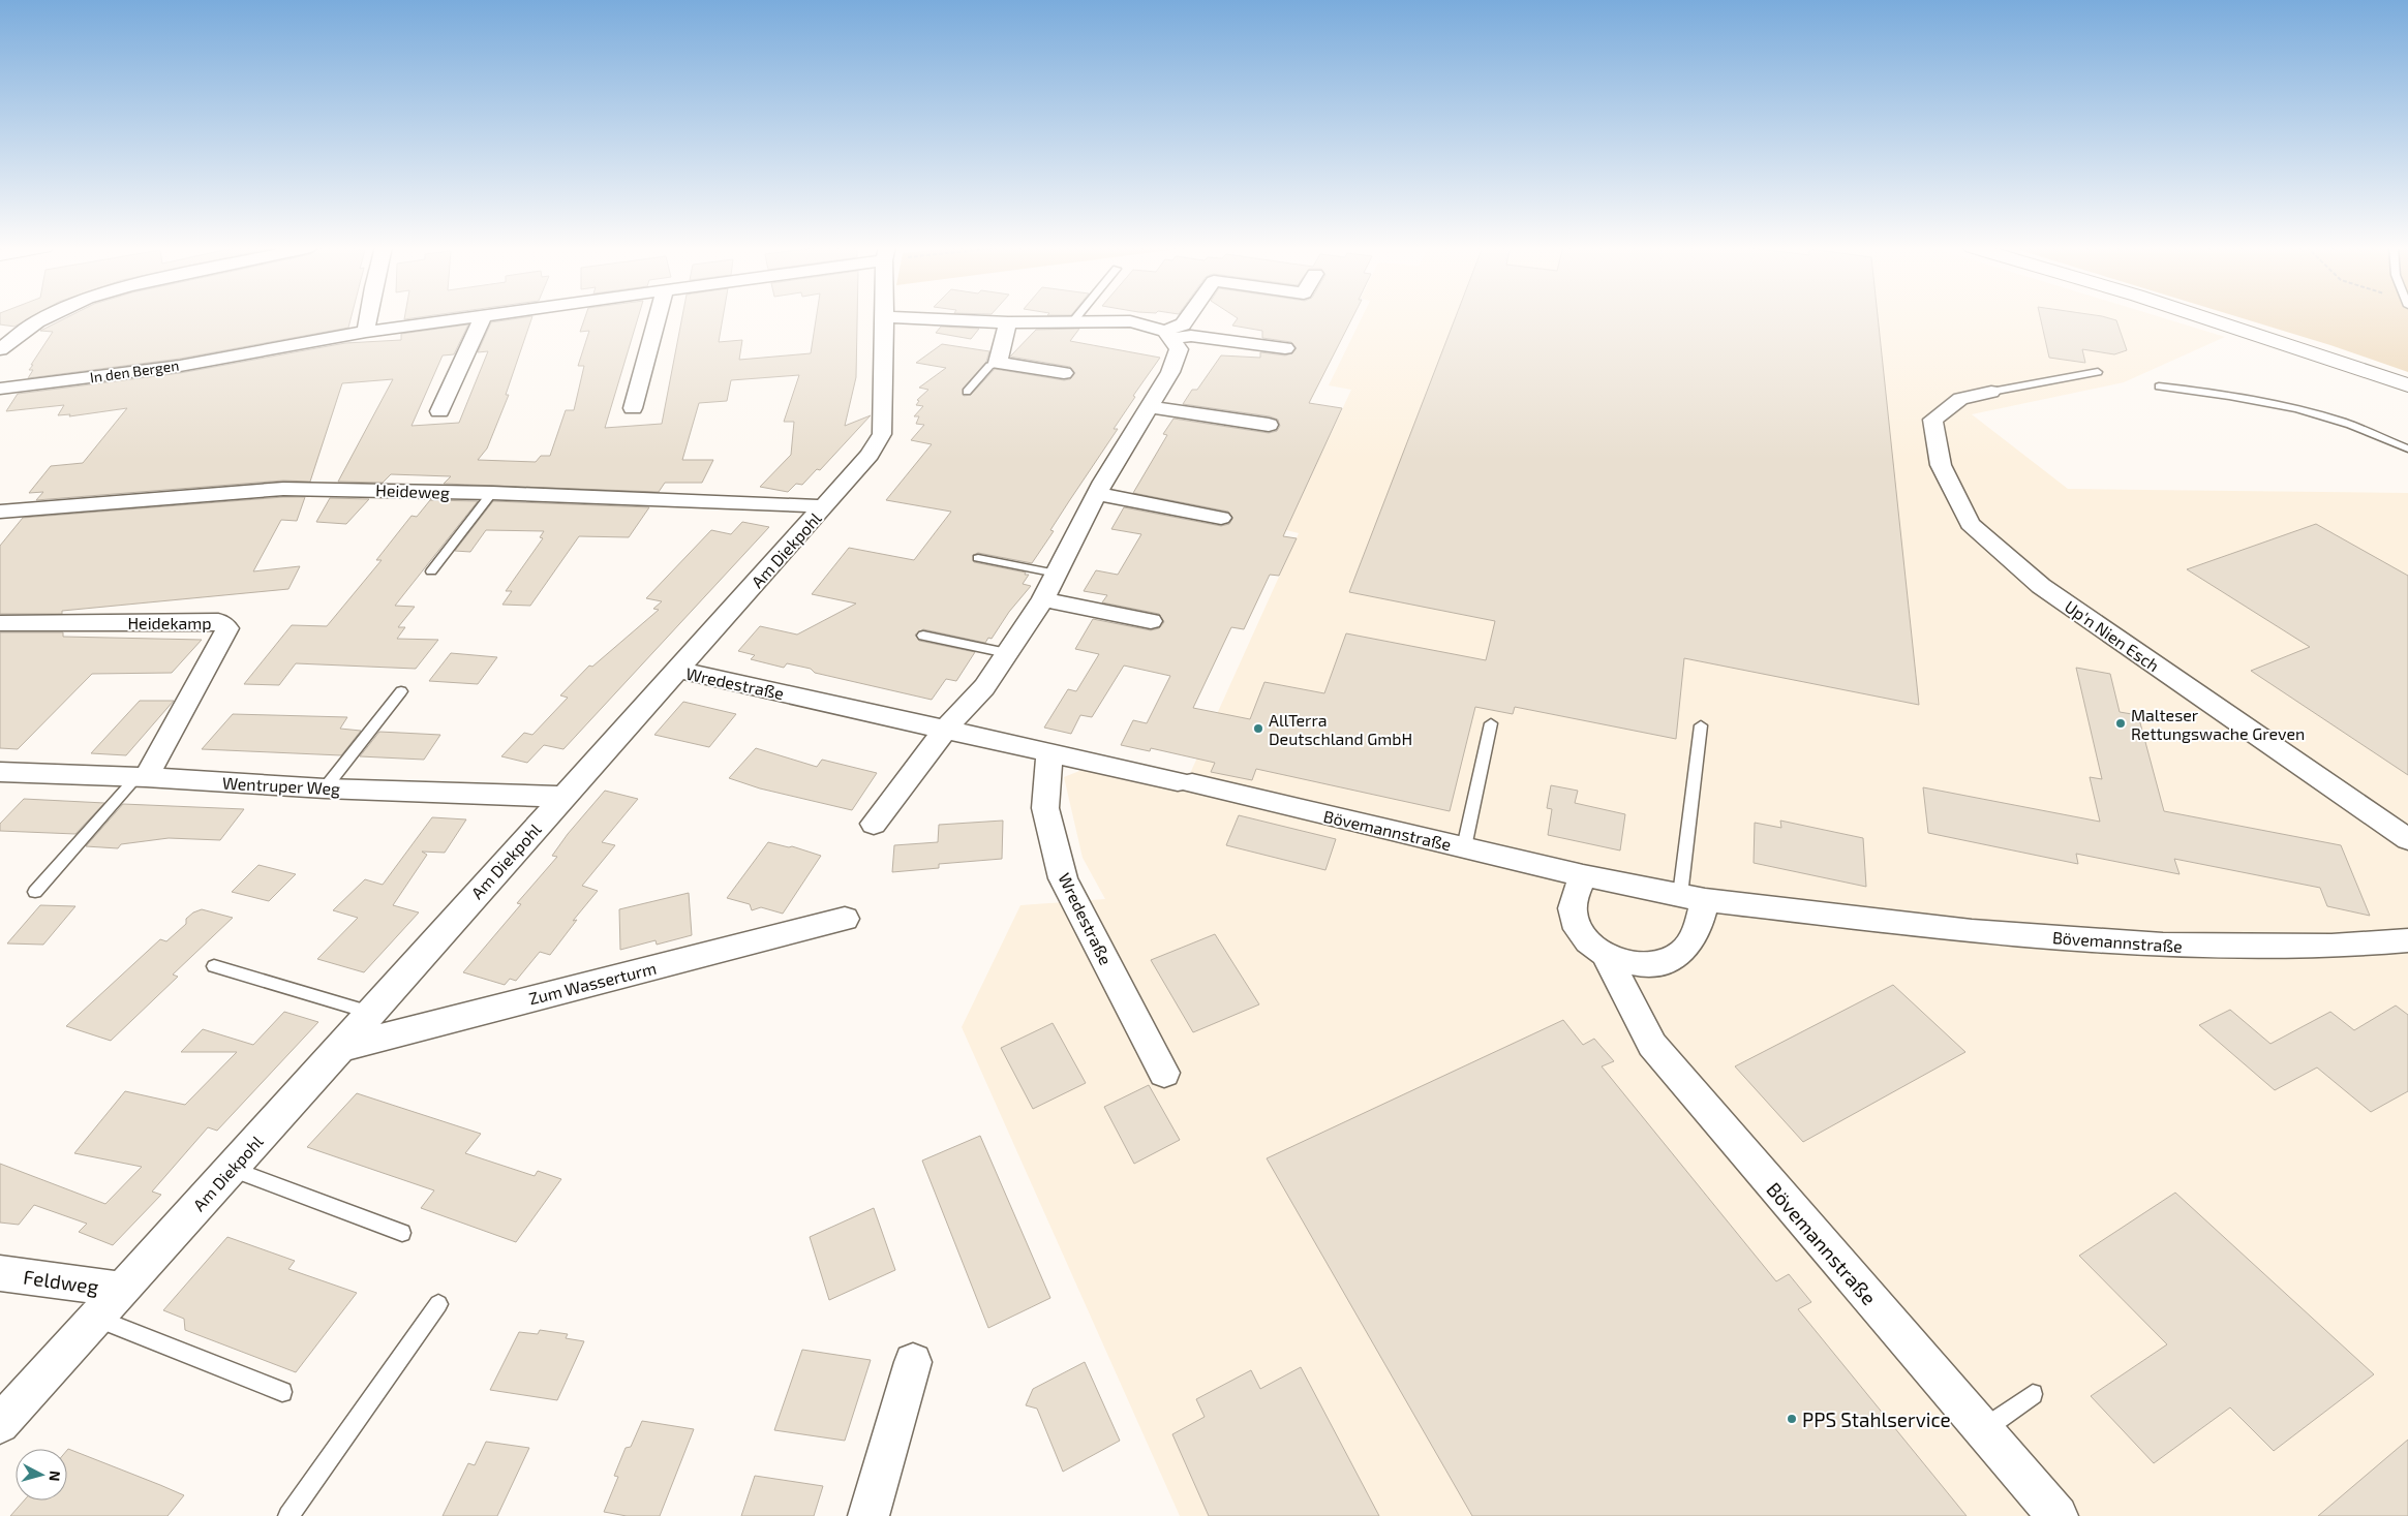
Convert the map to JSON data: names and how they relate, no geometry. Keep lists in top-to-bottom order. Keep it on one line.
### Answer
{"streets":{"street":["In den Bergen","Heideweg","Am Diekpohl","Heidekamp","Up'n Nien Esch","Wredestraße","Wentruper Weg","Bövemannstraße","Zum Wasserturm","Feldweg"]},"crossings":[["Heideweg","Am Diekpohl"],["Am Diekpohl","Wredestraße"],["Am Diekpohl","Wentruper Weg"],["Am Diekpohl","Zum Wasserturm"],["Am Diekpohl","Feldweg"],["Heidekamp","Wentruper Weg"],["Wredestraße","Bövemannstraße"]],"places":["Malteser Rettungswache Greven","AllTerra Deutschland GmbH","PPS Stahlservice"],"north":"right"}
